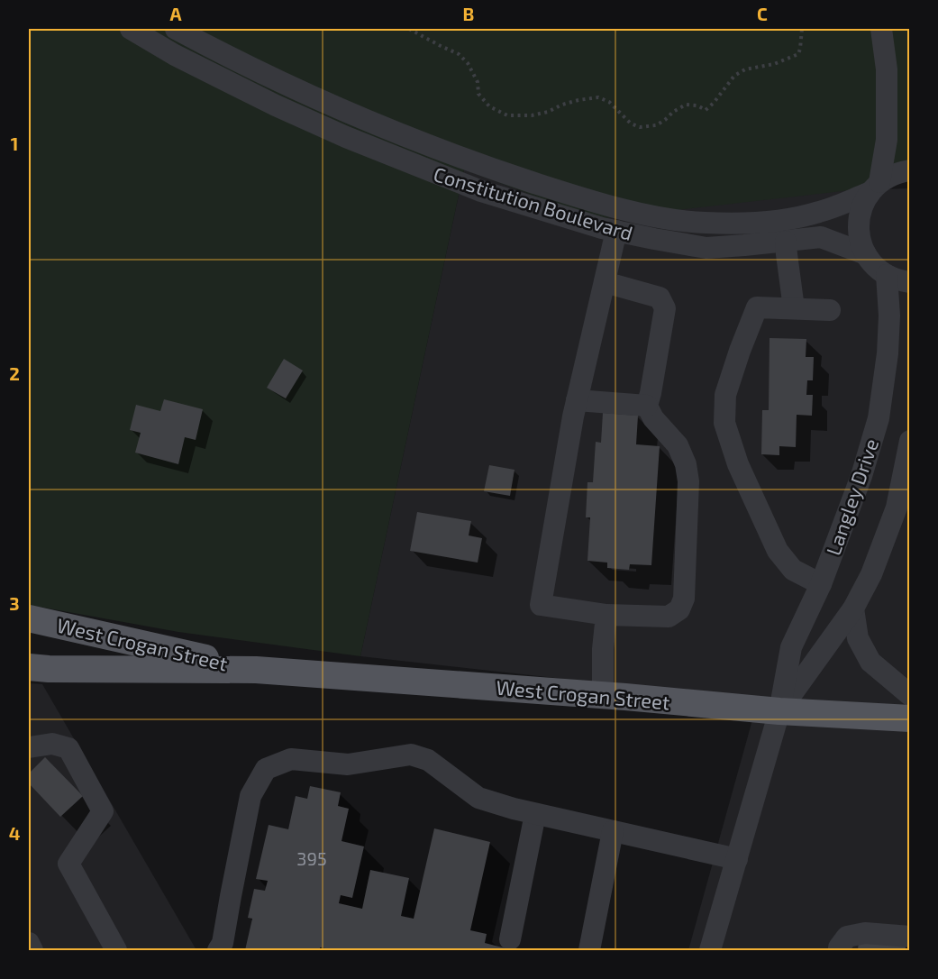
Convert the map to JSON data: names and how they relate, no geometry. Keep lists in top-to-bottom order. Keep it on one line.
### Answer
{"streets":{"main road":["West Crogan Street"],"street":["Constitution Boulevard","Langley Drive"]},"crossings":[["Langley Drive","West Crogan Street"]],"house_numbers":["395"],"grid":{"columns":["A","B","C"],"rows":["1","2","3","4"]}}
